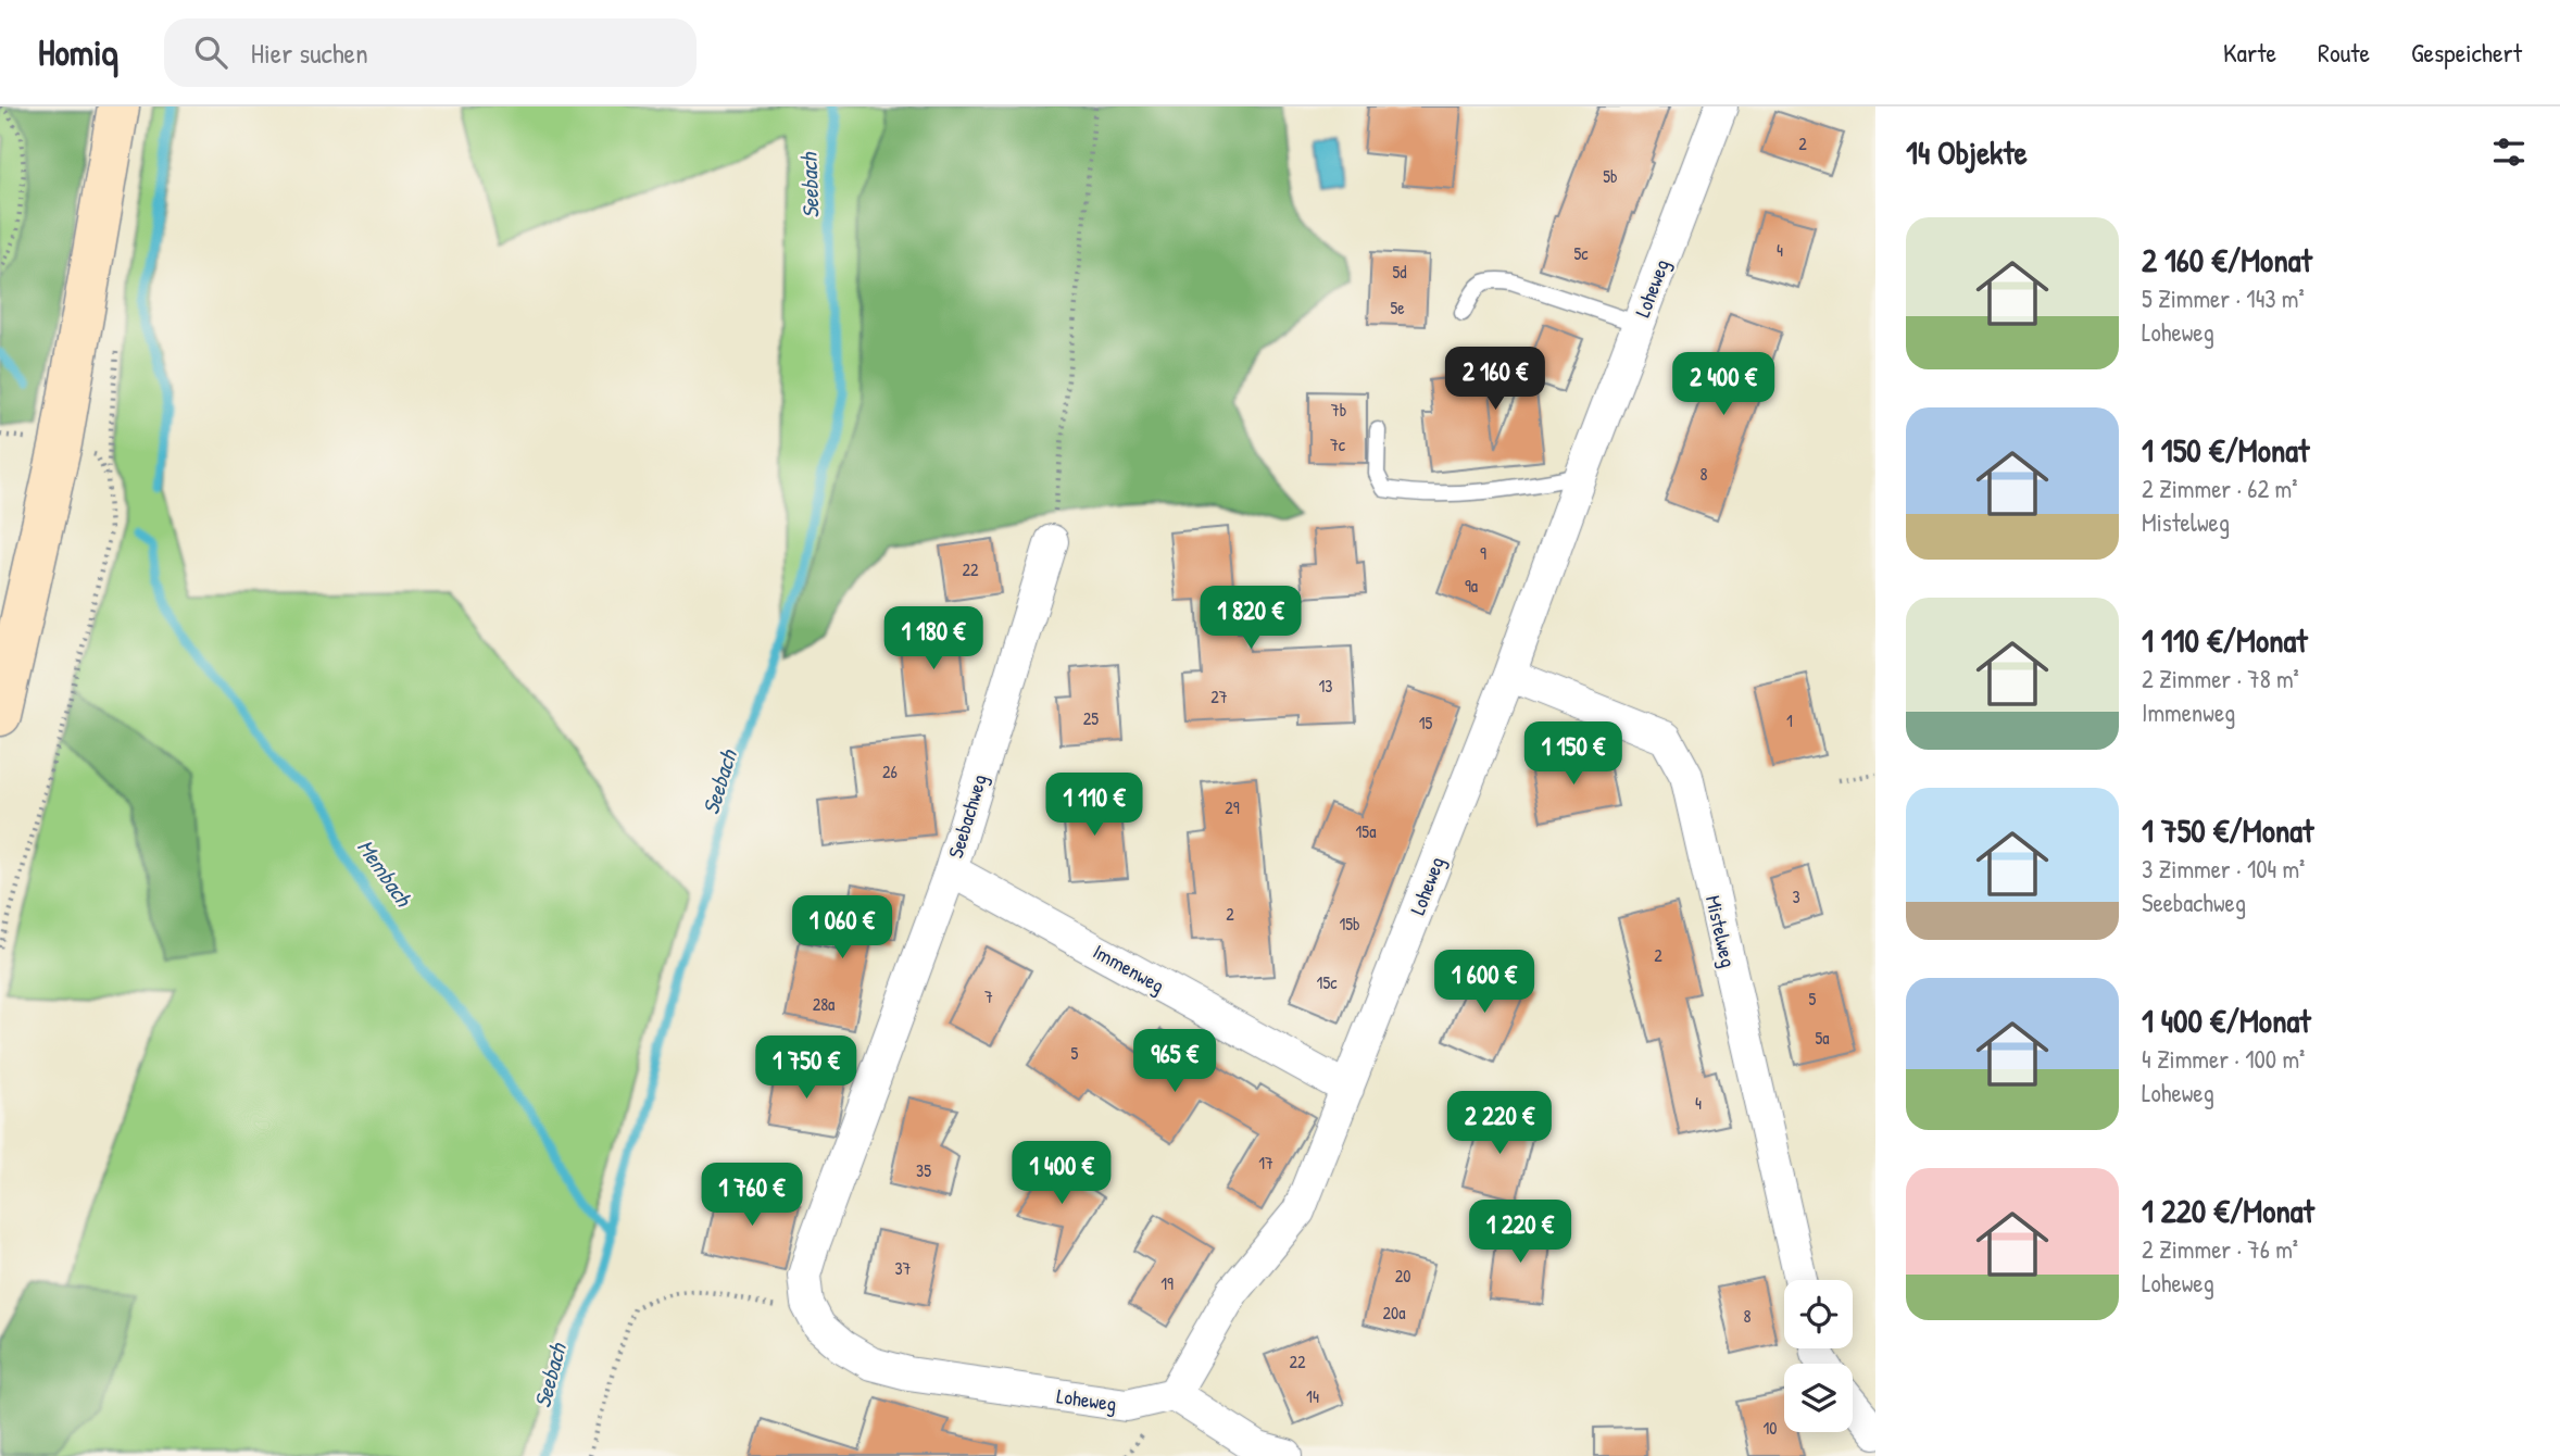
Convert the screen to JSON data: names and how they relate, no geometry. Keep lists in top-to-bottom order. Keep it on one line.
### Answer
{"streets":{"street":["Loheweg","Seebachweg","Mistelweg","Immenweg"]},"crossings":[["Loheweg","Seebachweg"],["Loheweg","Mistelweg"],["Loheweg","Immenweg"],["Seebachweg","Immenweg"]],"water":["Seebach","Membach"],"house_numbers":["2","5b","4","5c","5d","5e","7b","7c","8","9","22","9a","13","27","25","1","15","26","29","15a","3","2","15b","2","15c","7","5","28a","5a","5","4","17","35","37","20","19","20a","8","22","14","10"],"page":{"header":"Homiq","search":"Hier suchen","nav":["Karte","Route","Gespeichert"],"heading":"14 Objekte","list":[{"name":"2 160 €/Monat","note":"5 Zimmer · 143 m² · Loheweg"},{"name":"1 150 €/Monat","note":"2 Zimmer · 62 m² · Mistelweg"},{"name":"1 110 €/Monat","note":"2 Zimmer · 78 m² · Immenweg"},{"name":"1 750 €/Monat","note":"3 Zimmer · 104 m² · Seebachweg"},{"name":"1 400 €/Monat","note":"4 Zimmer · 100 m² · Loheweg"},{"name":"1 220 €/Monat","note":"2 Zimmer · 76 m² · Loheweg"}],"price":["2 160 €","2 400 €","1 820 €","1 180 €","1 150 €","1 110 €","1 060 €","1 600 €","965 €","1 750 €","2 220 €","1 400 €","1 760 €","1 220 €"]}}
